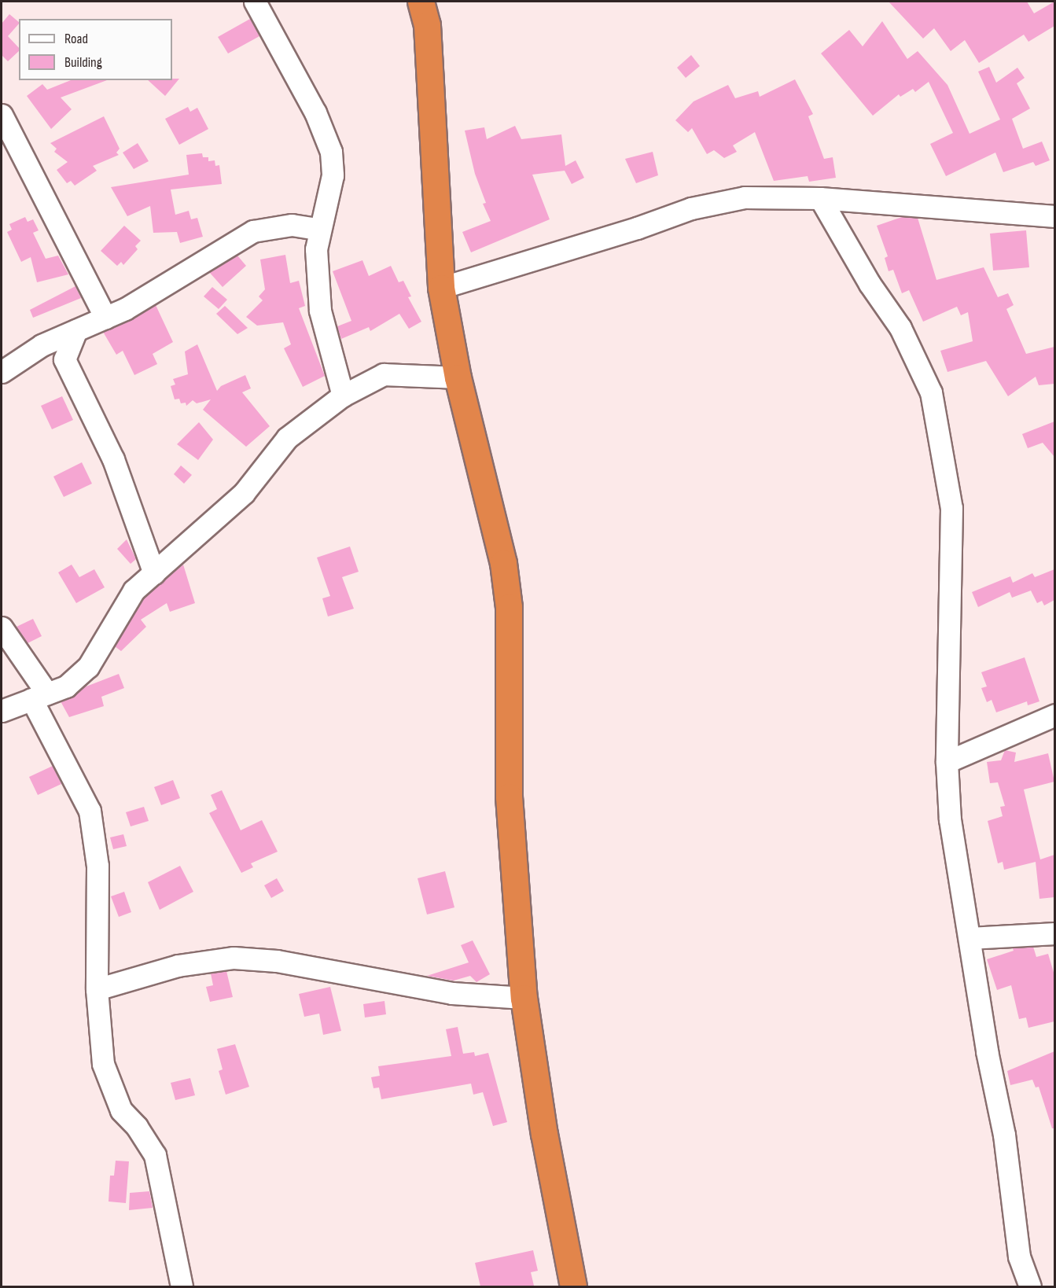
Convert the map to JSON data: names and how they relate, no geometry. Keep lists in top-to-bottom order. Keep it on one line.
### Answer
{"legend":["Road","Building"]}
